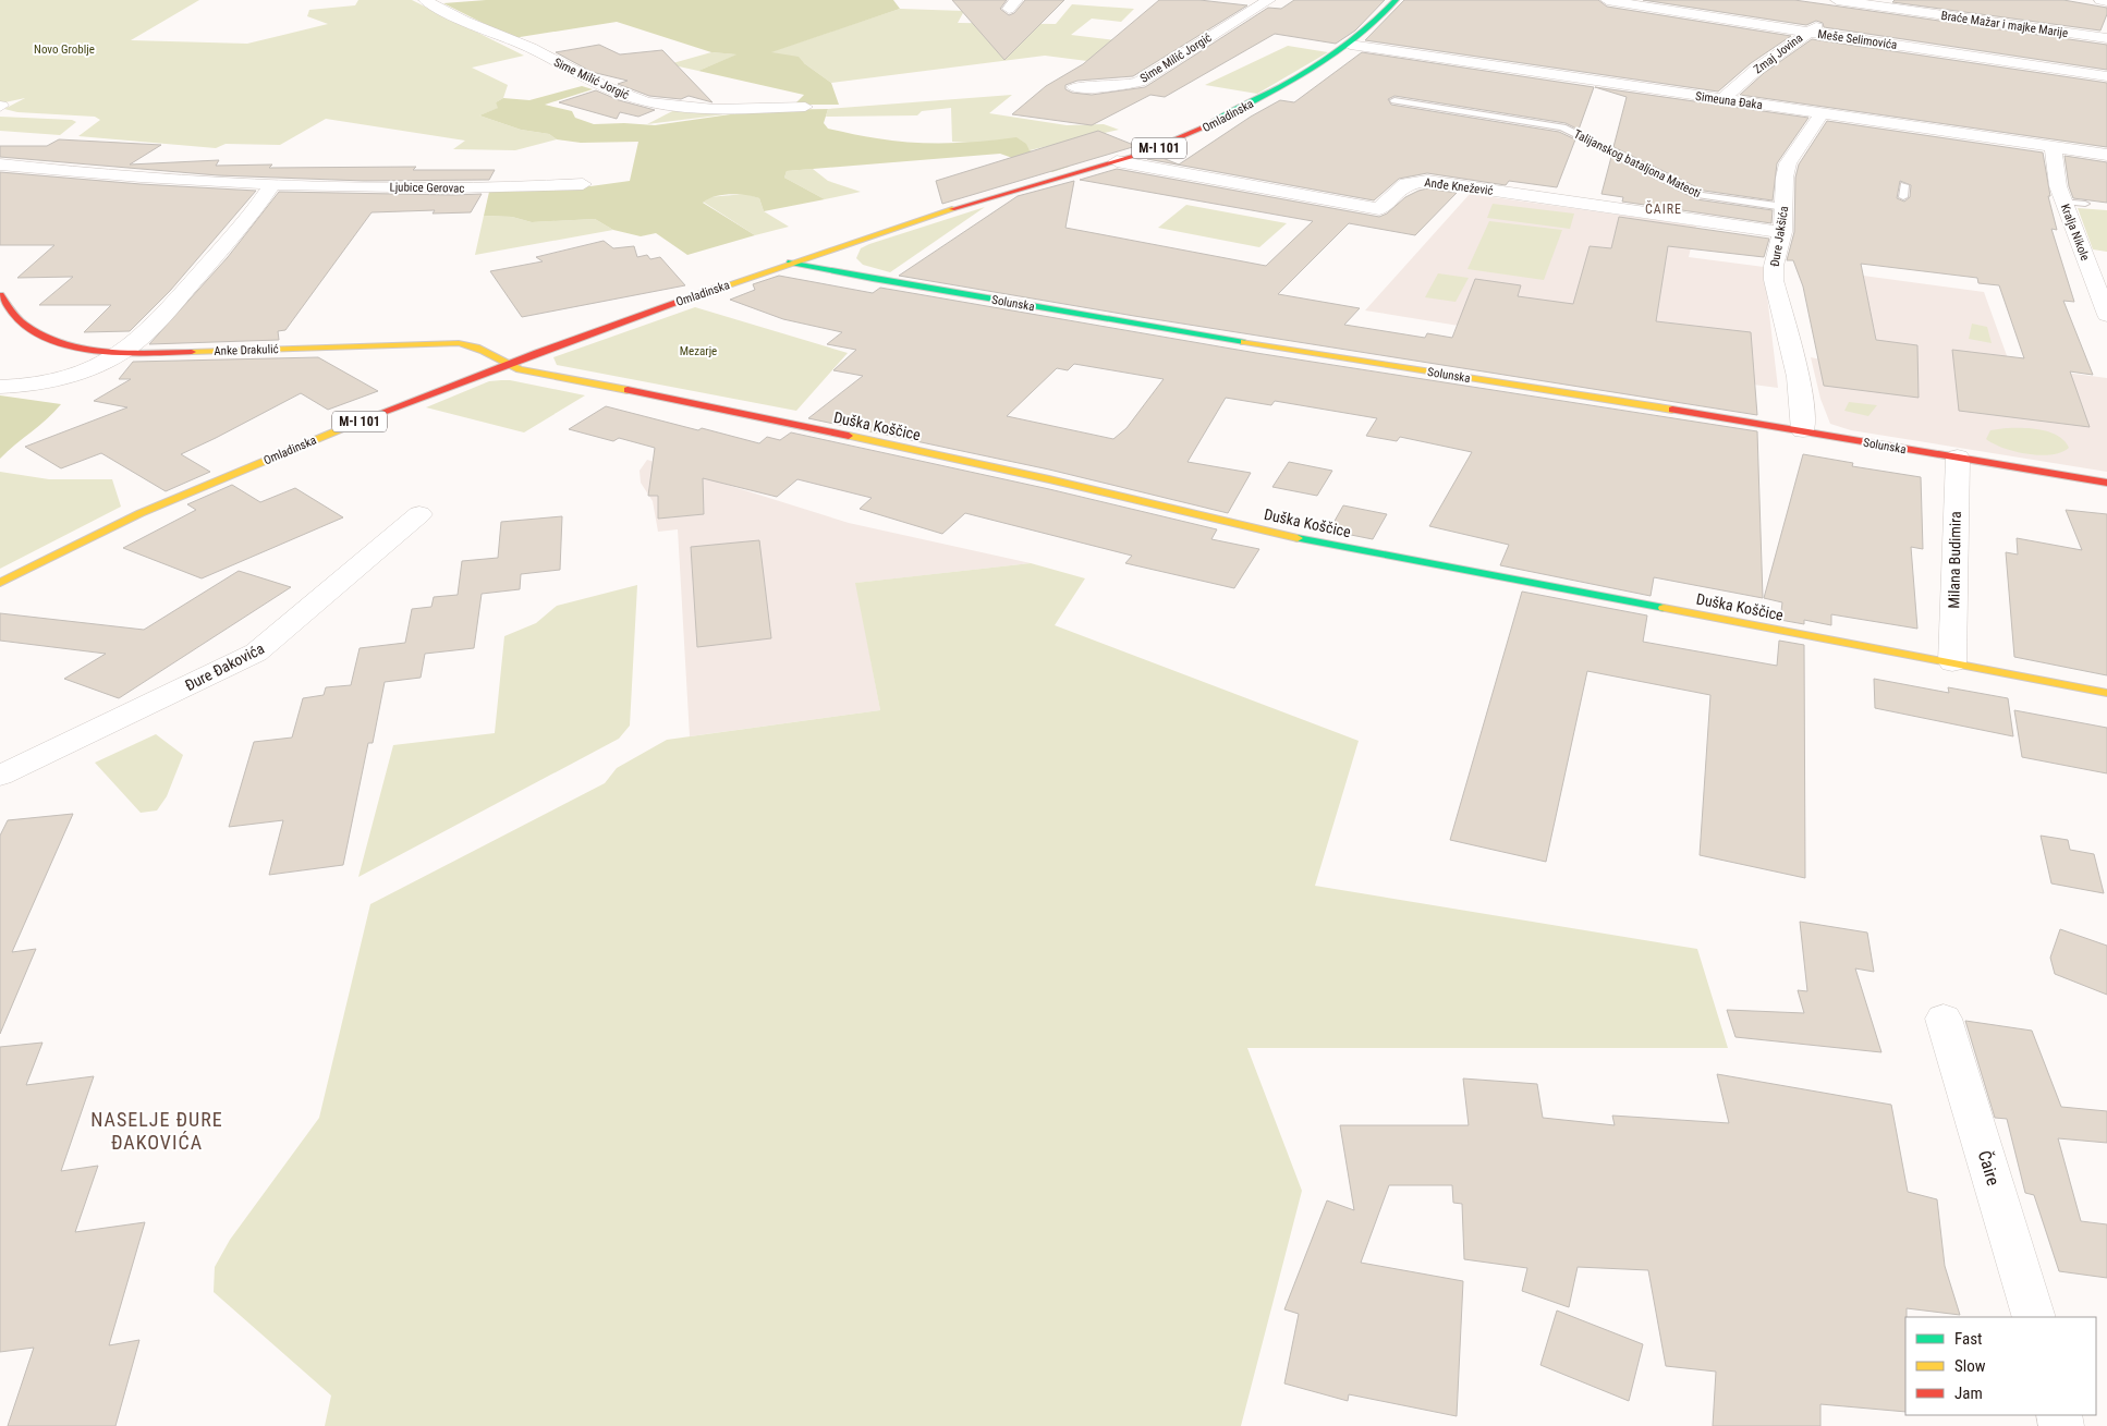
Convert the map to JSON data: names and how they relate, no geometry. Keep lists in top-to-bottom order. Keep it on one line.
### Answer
{"streets":{"street":["Braće Mažar i majke Marije","Meše Selimovića","Zmaj Jovina","Sime Milić Jorgić","Simeuna Đaka","Omladinska","M-I 101","Anđe Knežević","Ljubice Gerovac","Kralja Nikole","Đure Jakšića","Solunska","Anke Drakulić","Duška Koščice","Milana Budimira","Đure Đakovića","Čaire"],"lane":["Talijanskog bataljona Mateoti"]},"crossings":[["Braće Mažar i majke Marije","Zmaj Jovina"],["Meše Selimovića","Zmaj Jovina"],["Zmaj Jovina","Simeuna Đaka"],["Simeuna Đaka","Omladinska"],["Simeuna Đaka","Kralja Nikole"],["Simeuna Đaka","Đure Jakšića"],["Omladinska","Anđe Knežević"],["Omladinska","Solunska"],["Omladinska","Anke Drakulić"],["Omladinska","Duška Koščice"],["Talijanskog bataljona Mateoti","Đure Jakšića"],["Anđe Knežević","Đure Jakšića"],["Đure Jakšića","Solunska"],["Solunska","Milana Budimira"],["Anke Drakulić","Duška Koščice"],["Duška Koščice","Milana Budimira"]],"districts":["ČAIRE","NASELJE ĐURE ĐAKOVIĆA"],"parks":["Novo Groblje","Mezarje"],"legend":["Fast","Slow","Jam"]}
